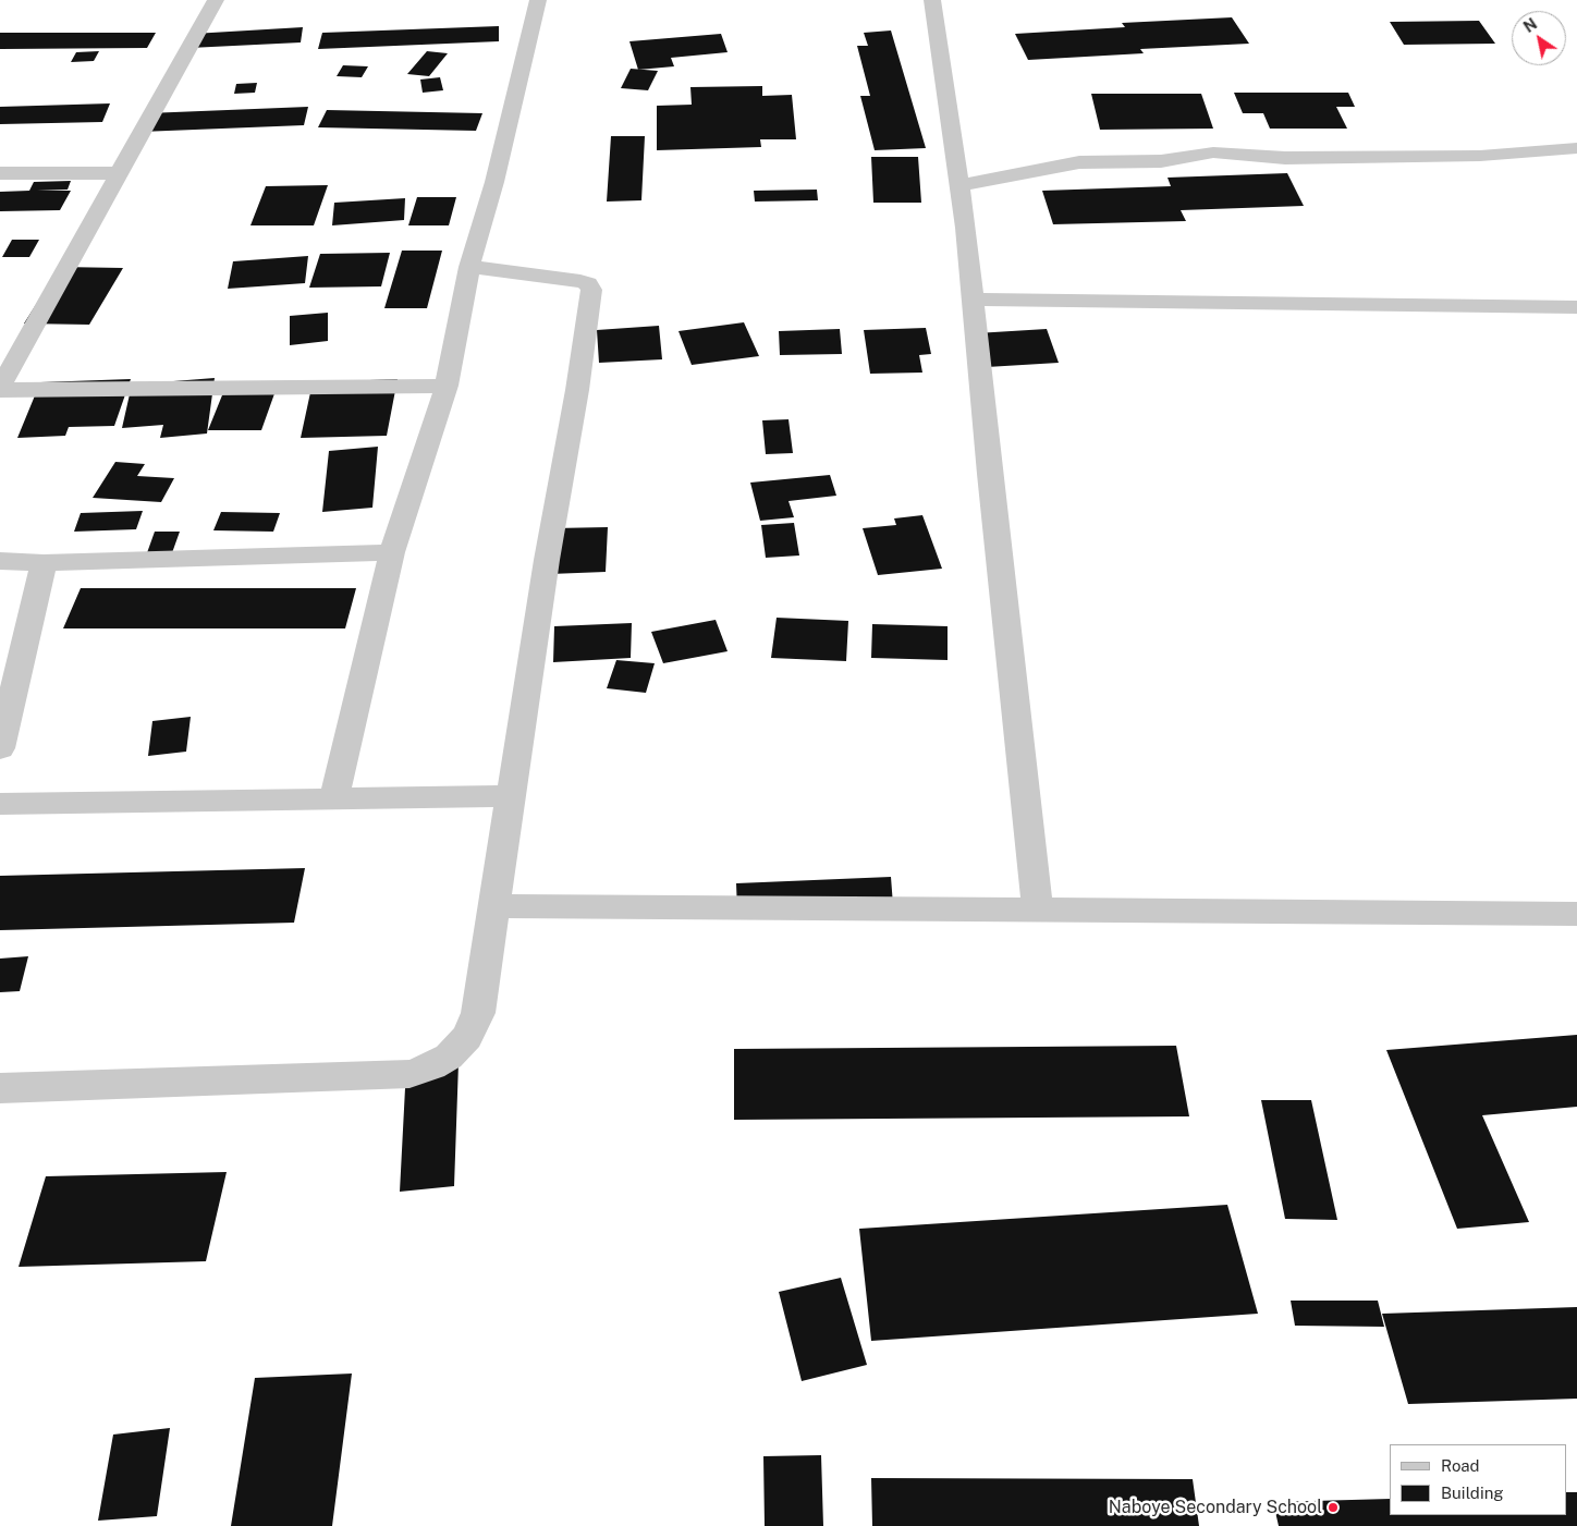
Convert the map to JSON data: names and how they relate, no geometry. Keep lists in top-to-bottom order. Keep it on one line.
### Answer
{"places":["Naboye Secondary School"],"legend":["Road","Building"],"north":"top left"}
